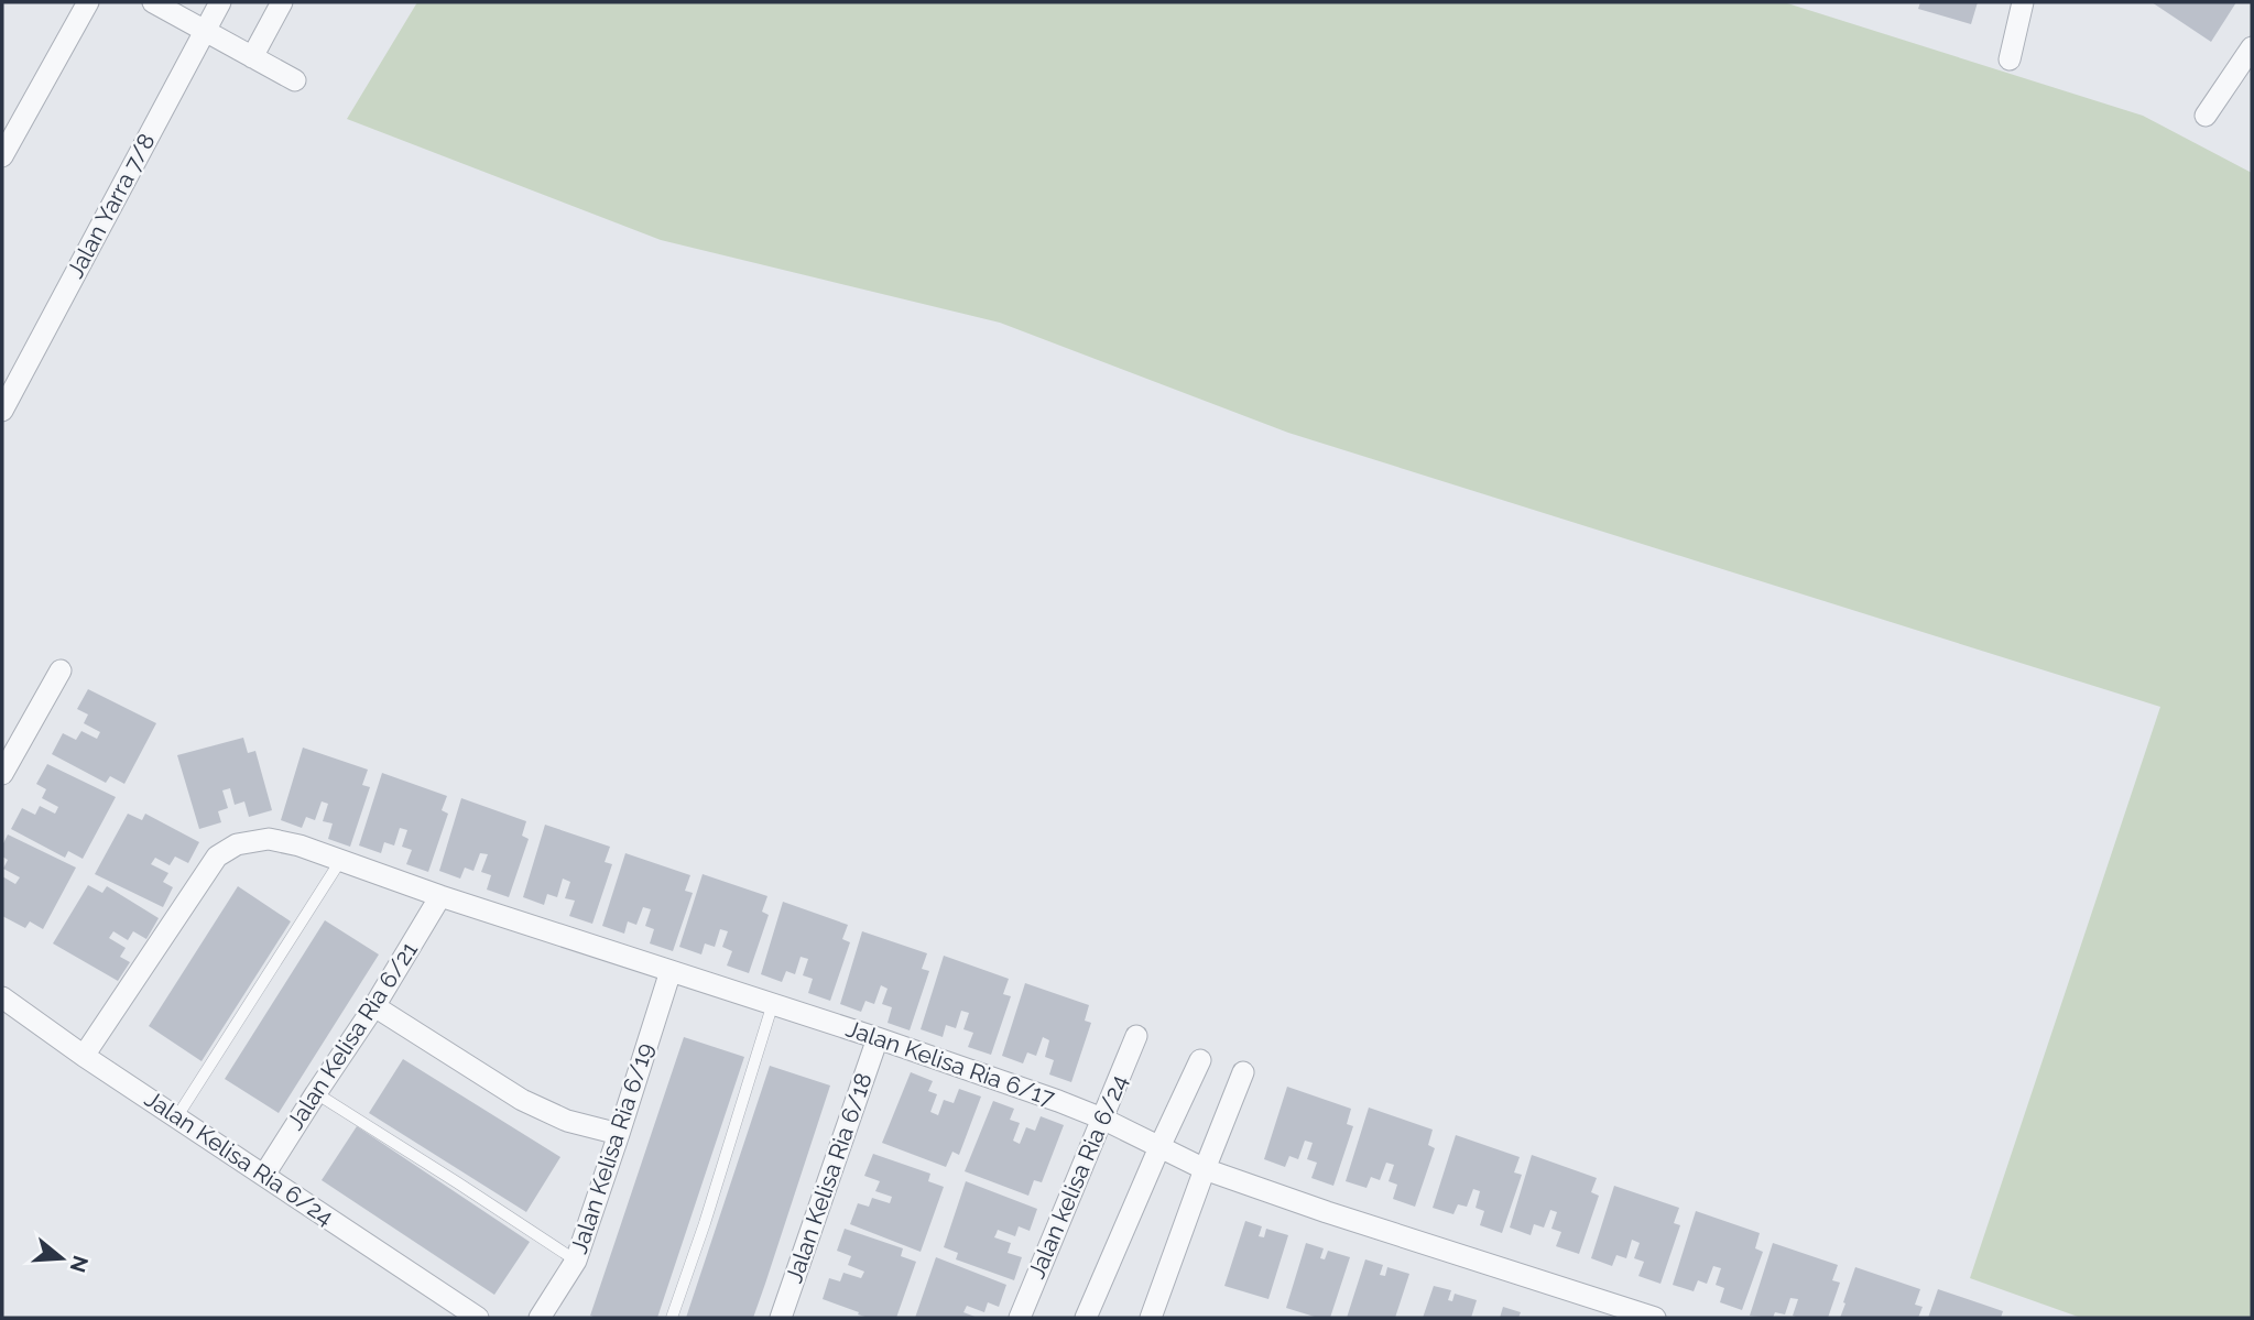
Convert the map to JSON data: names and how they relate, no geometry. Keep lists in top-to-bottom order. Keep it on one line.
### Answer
{"streets":{"street":["Jalan Yarra 7/8","Jalan Kelisa Ria 6/21","Jalan Kelisa Ria 6/17","Jalan Kelisa Ria 6/19","Jalan Kelisa Ria 6/24","Jalan kelisa Ria 6/24","Jalan Kelisa Ria 6/18"]},"crossings":[["Jalan Kelisa Ria 6/21","Jalan Kelisa Ria 6/17"],["Jalan Kelisa Ria 6/21","Jalan Kelisa Ria 6/24"],["Jalan Kelisa Ria 6/17","Jalan Kelisa Ria 6/19"],["Jalan Kelisa Ria 6/17","Jalan Kelisa Ria 6/24"],["Jalan Kelisa Ria 6/17","Jalan kelisa Ria 6/24"],["Jalan Kelisa Ria 6/17","Jalan Kelisa Ria 6/18"]],"north":"right"}
